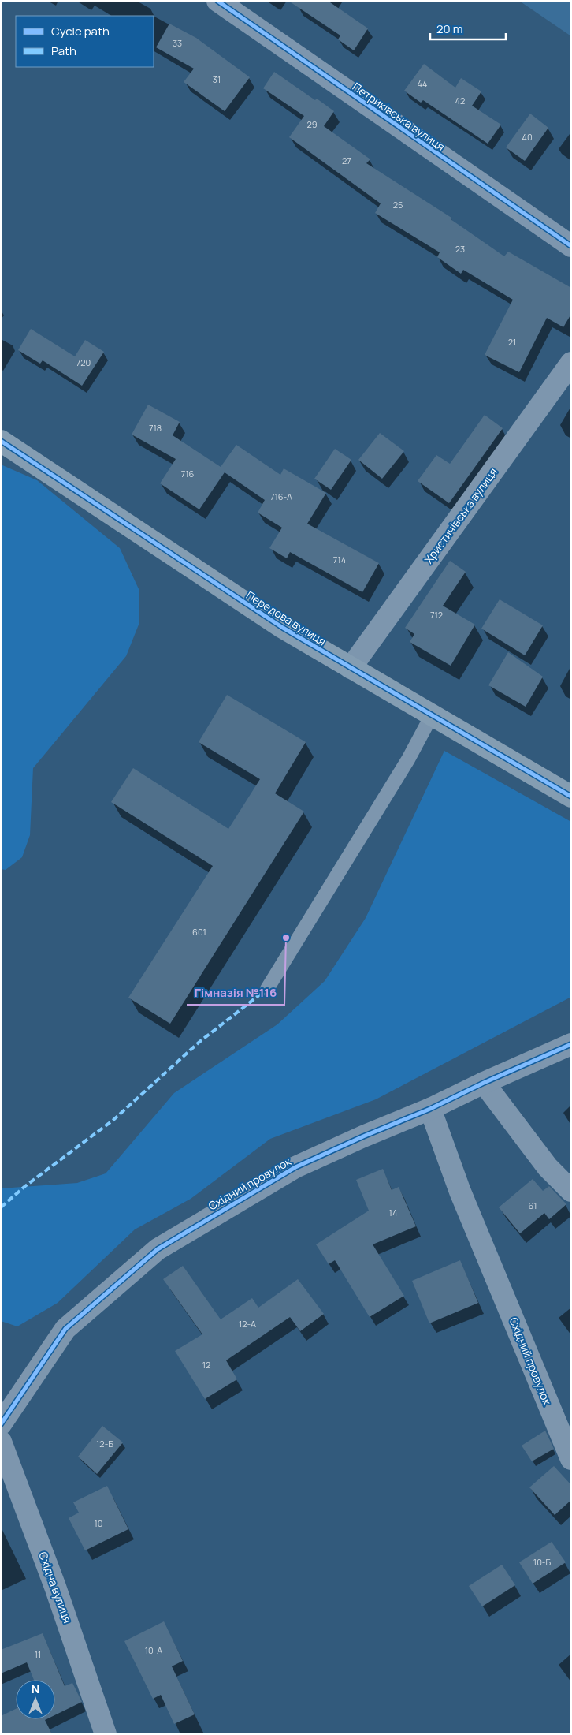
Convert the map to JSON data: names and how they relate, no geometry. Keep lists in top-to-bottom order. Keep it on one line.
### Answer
{"streets":{"street":["Петриківська вулиця","Христичівська вулиця","Передова вулиця","Східний провулок","Східна вулиця"]},"crossings":[["Христичівська вулиця","Передова вулиця"]],"places":["Гімназія №116"],"house_numbers":["33","31","44","42","29","40","27","25","23","21","720","718","716","716-А","714","712","601","61","14","12-А","12","12-Б","10","10-Б","10-А","11"],"legend":["Cycle path","Path"],"scale_bar":"20 m","north":"top"}
